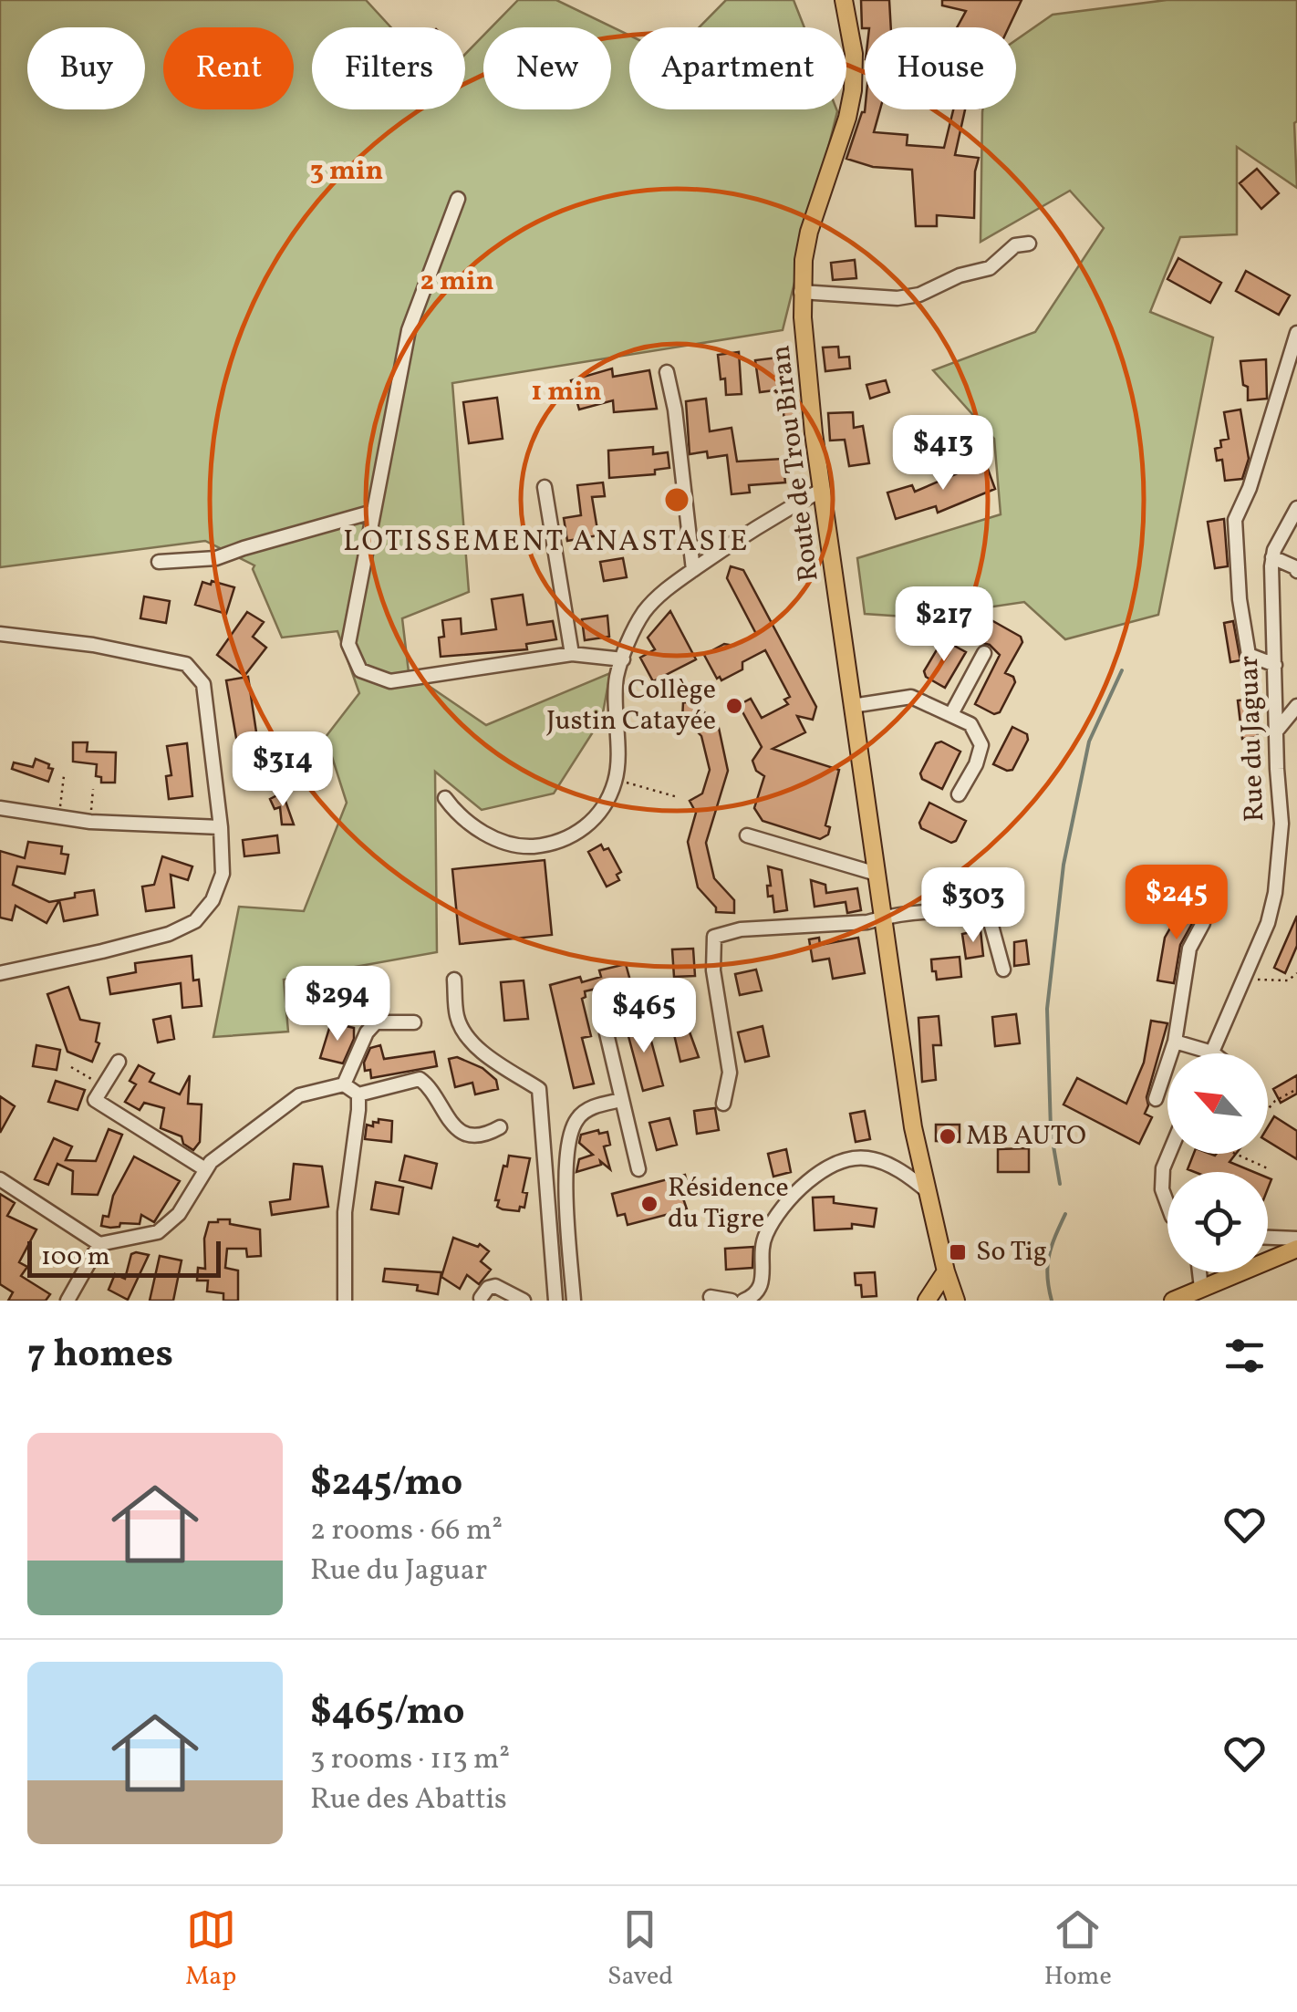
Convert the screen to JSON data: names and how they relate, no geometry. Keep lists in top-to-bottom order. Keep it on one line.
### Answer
{"streets":{"main road":["Route de Trou Biran"],"street":["Rue du Jaguar"]},"districts":["LOTISSEMENT ANASTASIE"],"places":{"other":["Collège Justin Catayée","MB AUTO","Résidence du Tigre"],"transit":["So Tig"]},"scale_bar":"100 m","north":"top left","page":{"chip":["Buy","Rent","Filters","New","Apartment","House"],"price":["$413","$217","$314","$245","$303","$294","$465"],"scale":"100 m","heading":"7 homes","list":[{"name":"$245/mo","note":"2 rooms · 66 m² · Rue du Jaguar"},{"name":"$465/mo","note":"3 rooms · 113 m² · Rue des Abattis"}],"tabs":["Map","Saved","Home"]},"rings":["3 min","2 min","1 min"]}
